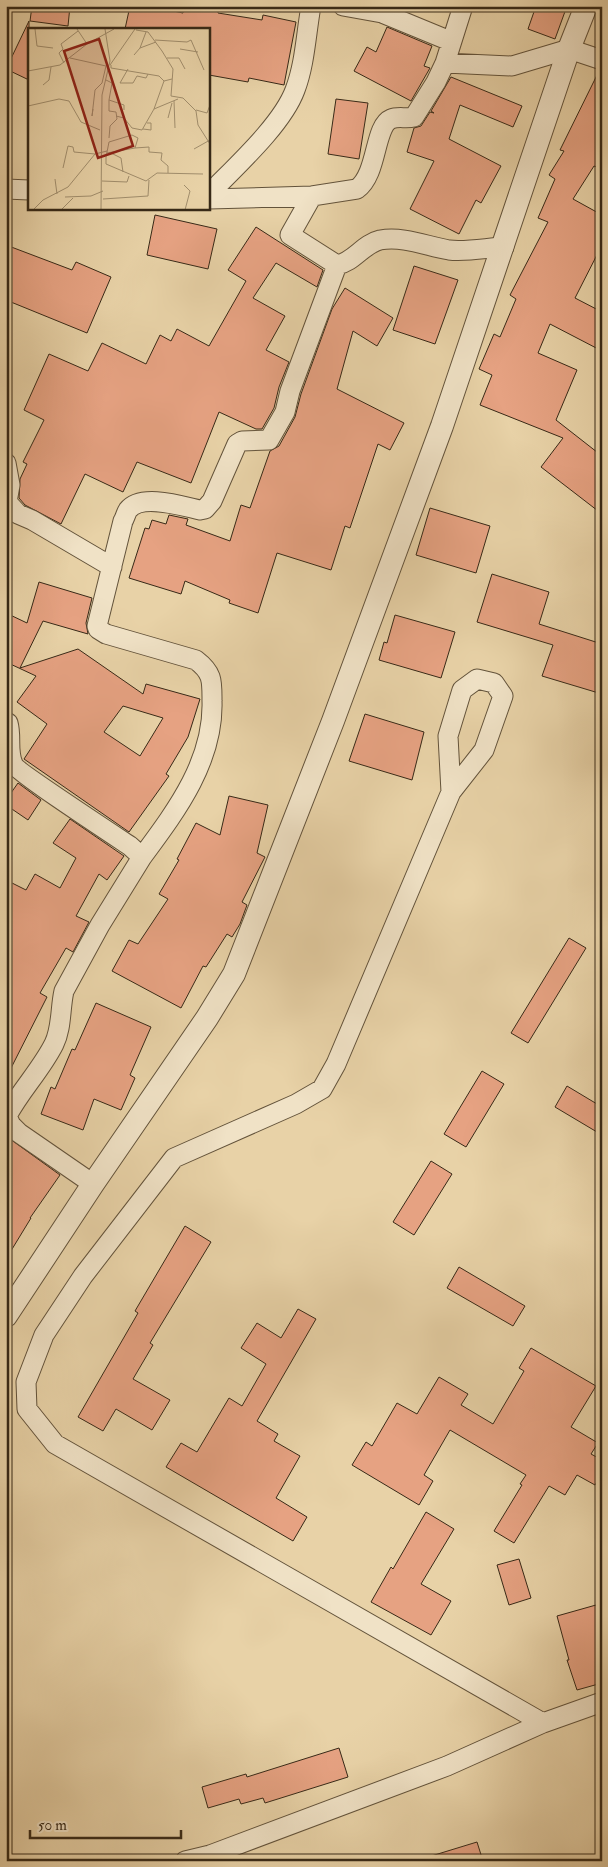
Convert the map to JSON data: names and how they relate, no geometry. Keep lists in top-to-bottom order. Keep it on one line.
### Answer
{"scale_bar":"50 m"}
